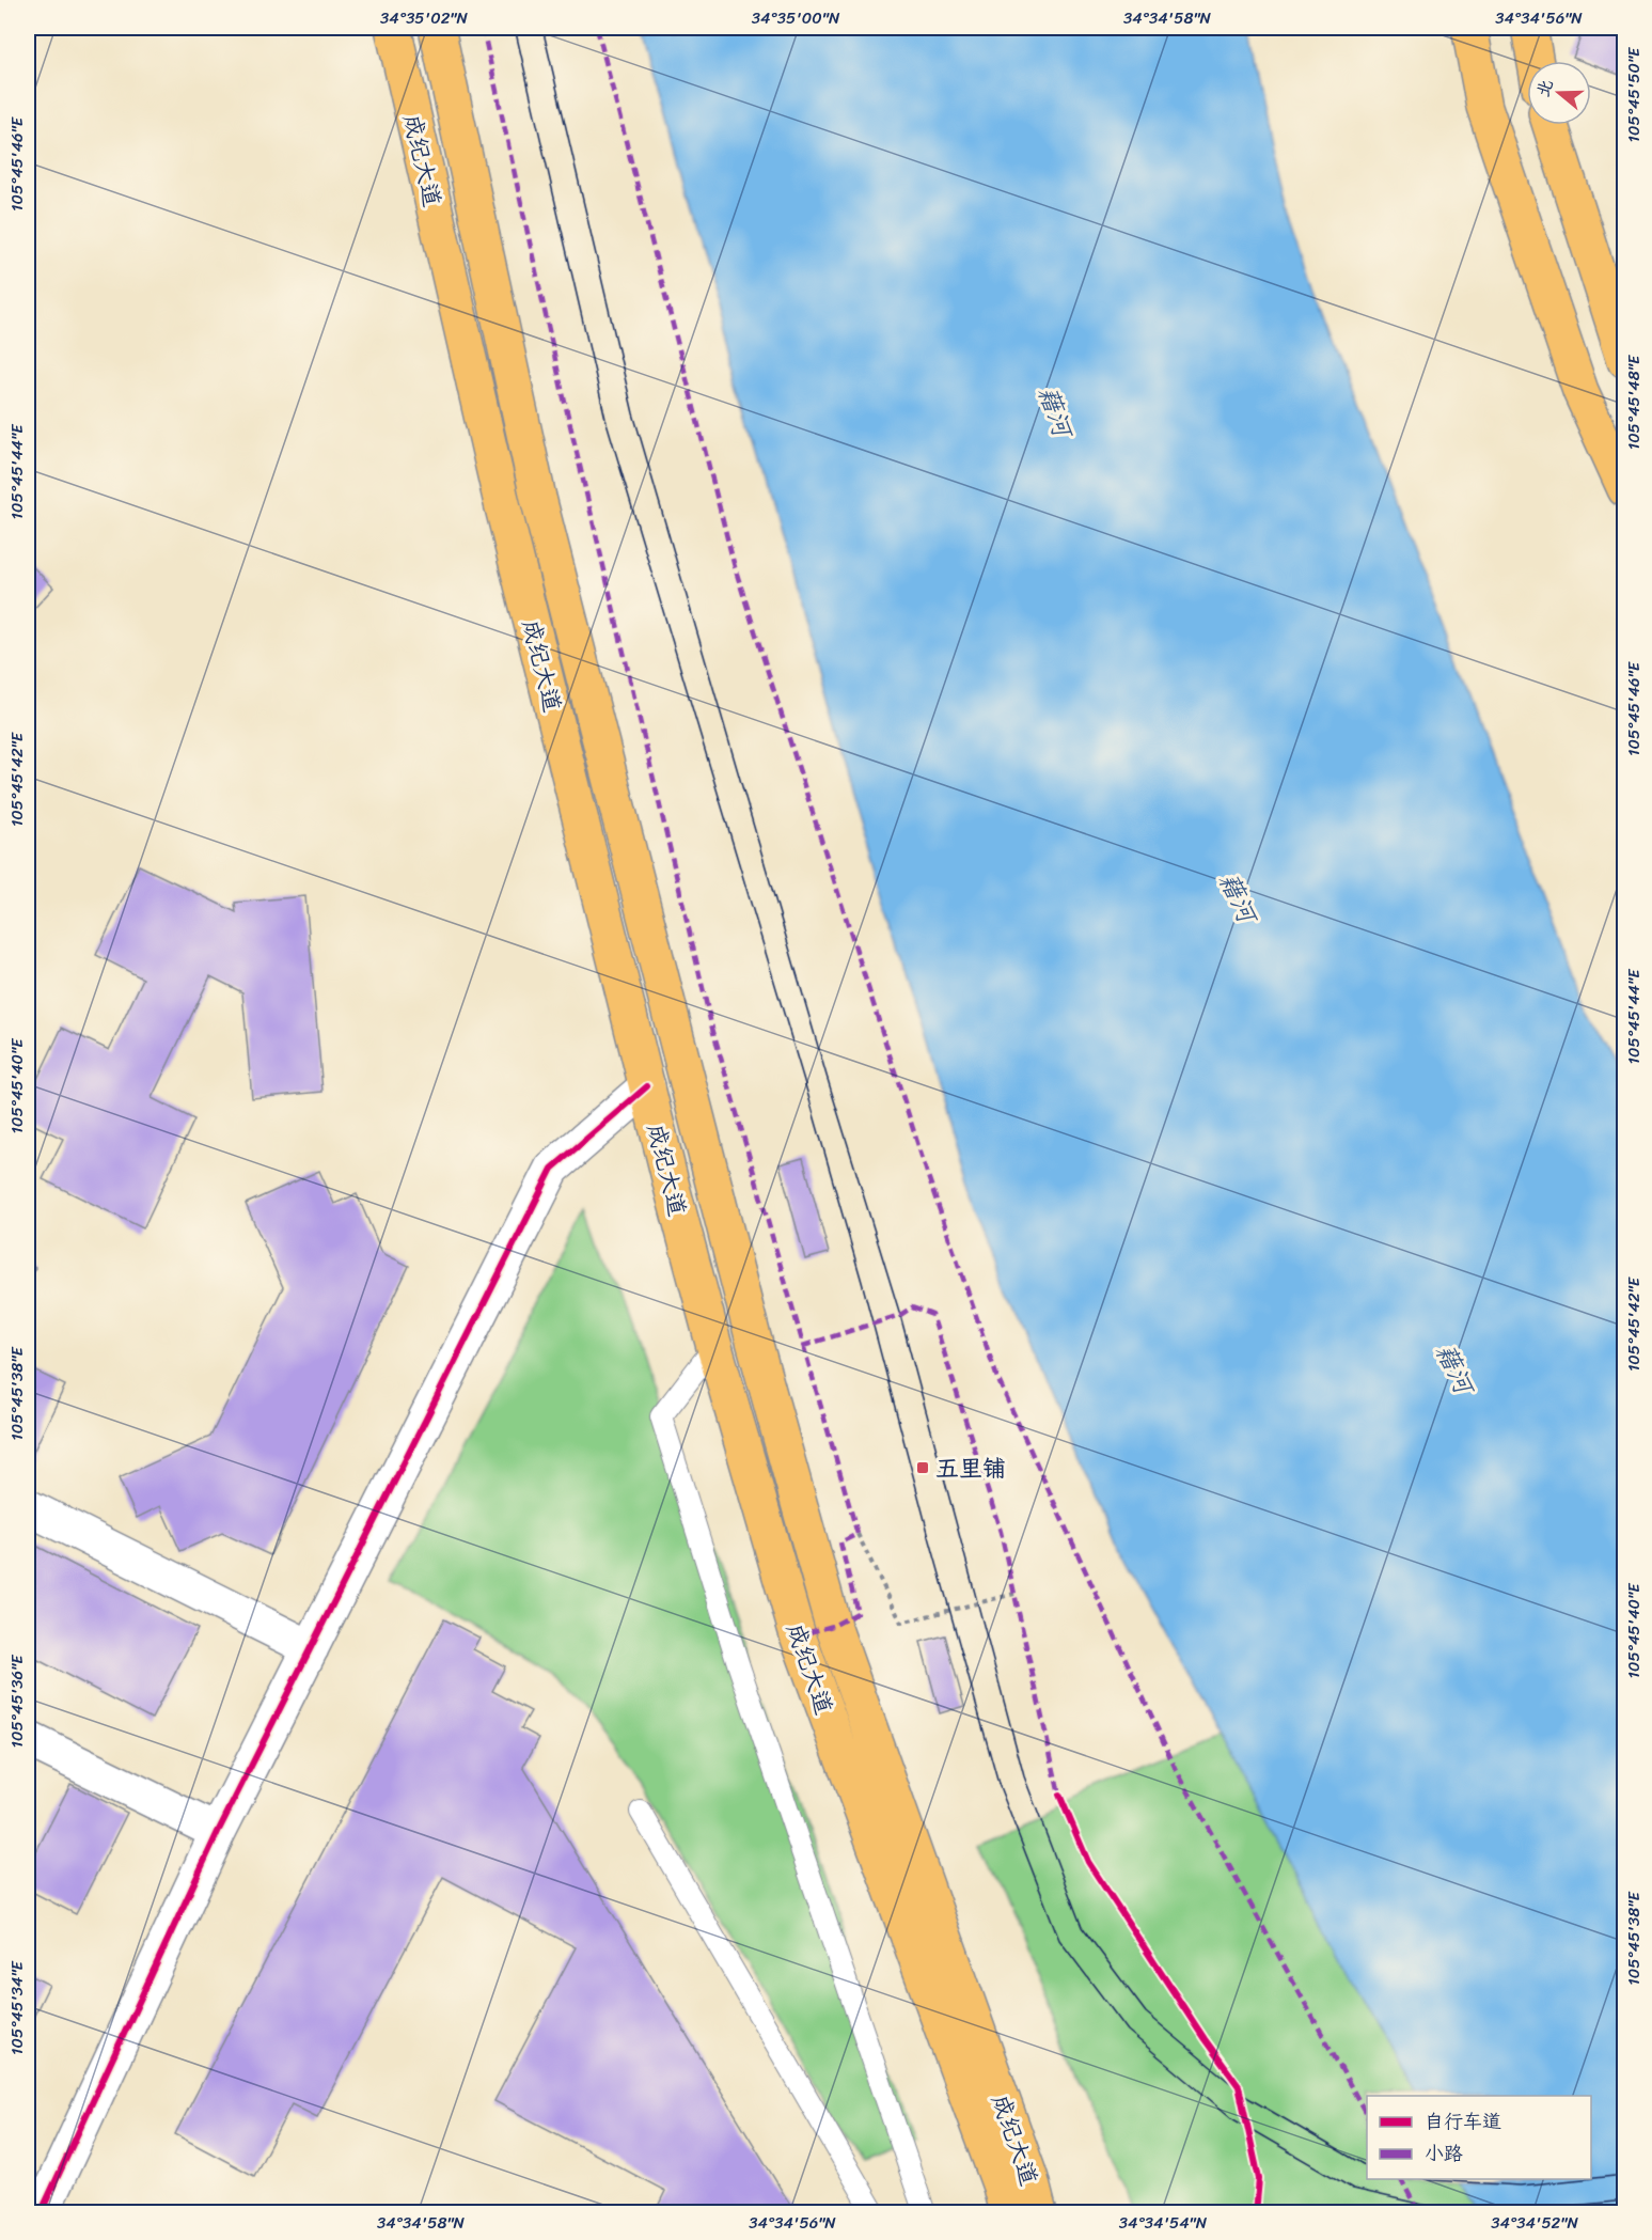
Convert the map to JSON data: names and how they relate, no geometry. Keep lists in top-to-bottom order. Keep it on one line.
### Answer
{"streets":{"main road":["成纪大道"]},"water":["藉河"],"places":{"transit":["五里铺"]},"legend":["自行车道","小路"],"north":"left","coordinates":["34°35'02\"N","34°35'00\"N","34°34'58\"N","34°34'56\"N","105°45'50\"E","105°45'46\"E","105°45'48\"E","105°45'44\"E","105°45'42\"E","105°45'40\"E","105°45'38\"E","105°45'36\"E","105°45'34\"E","34°34'54\"N","34°34'52\"N"]}
